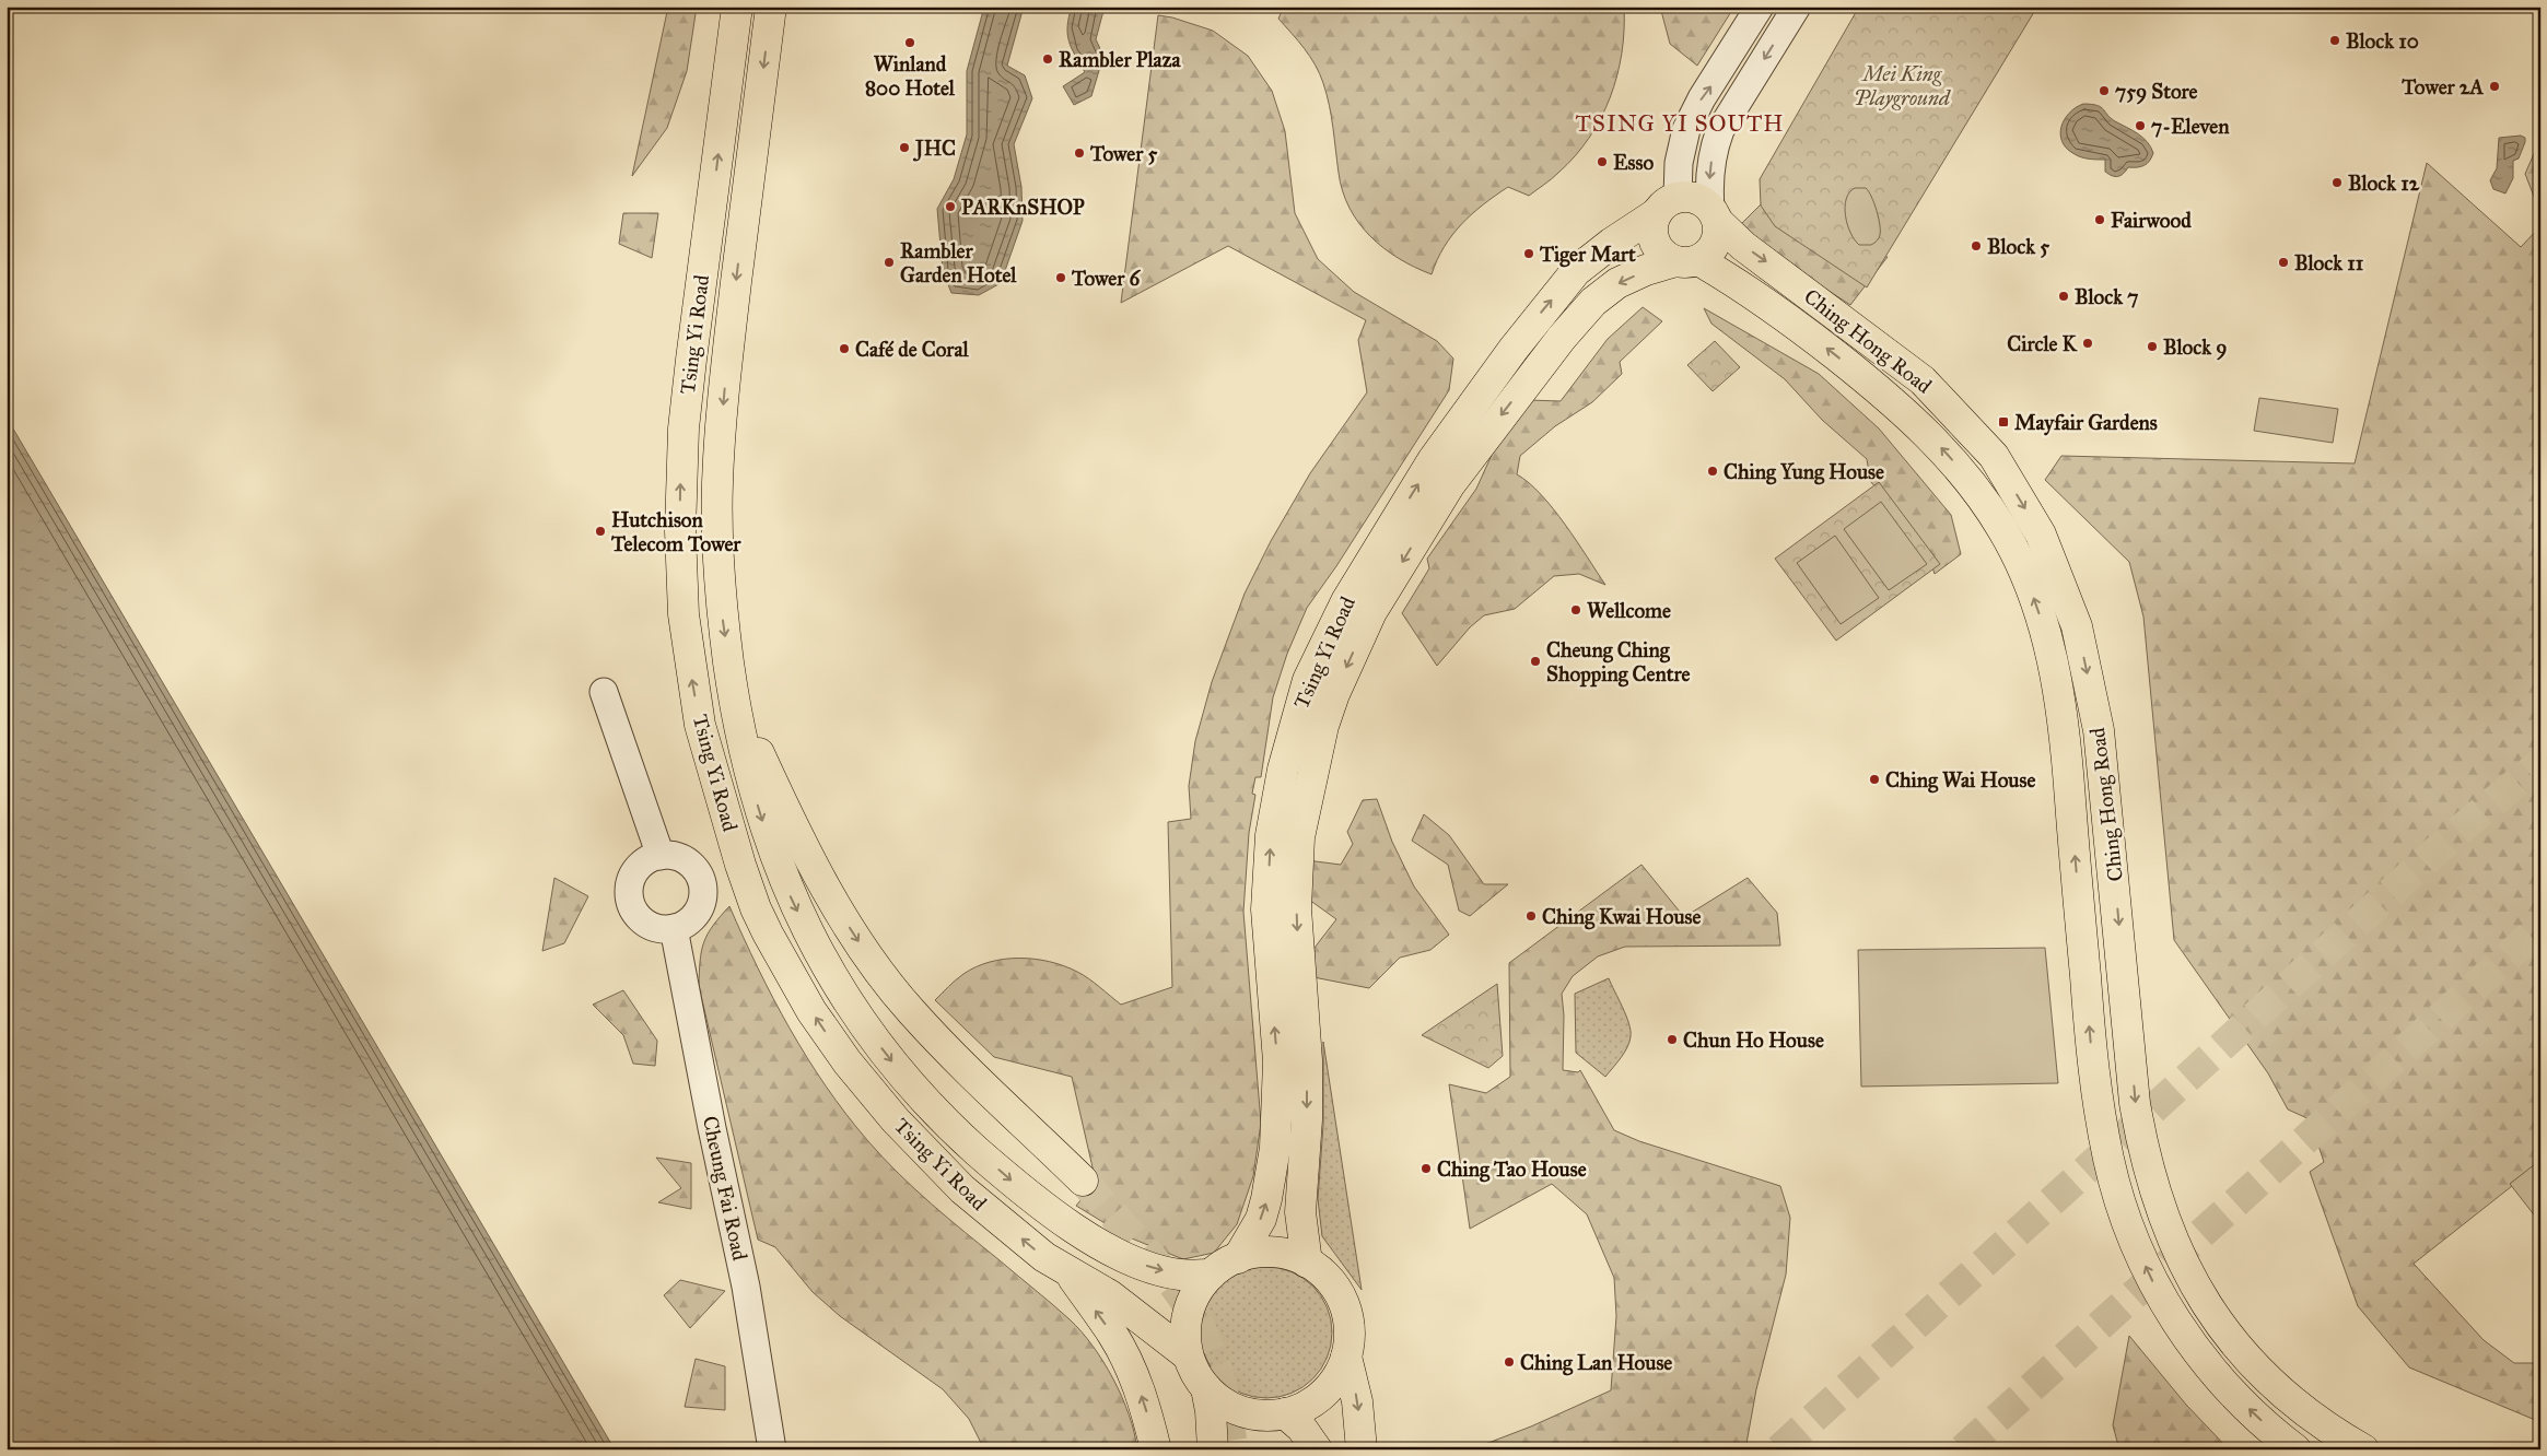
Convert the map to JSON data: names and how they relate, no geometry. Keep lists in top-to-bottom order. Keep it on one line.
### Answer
{"streets":{"main road":["Tsing Yi Road","Ching Hong Road"],"street":["Cheung Fai Road"]},"crossings":[["Tsing Yi Road","Ching Hong Road"]],"districts":["TSING YI SOUTH"],"parks":["Mei King Playground"],"places":{"other":["Block 10","Winland 800 Hotel","Rambler Plaza","Tower 2A","759 Store","7-Eleven","JHC","Tower 5","Esso","Block 12","PARKnSHOP","Fairwood","Block 5","Tiger Mart","Rambler Garden Hotel","Block 11","Tower 6","Block 7","Circle K","Block 9","Café de Coral","Ching Yung House","Hutchison Telecom Tower","Wellcome","Cheung Ching Shopping Centre","Ching Wai House","Ching Kwai House","Chun Ho House","Ching Tao House","Ching Lan House"],"transit":["Mayfair Gardens"]}}
